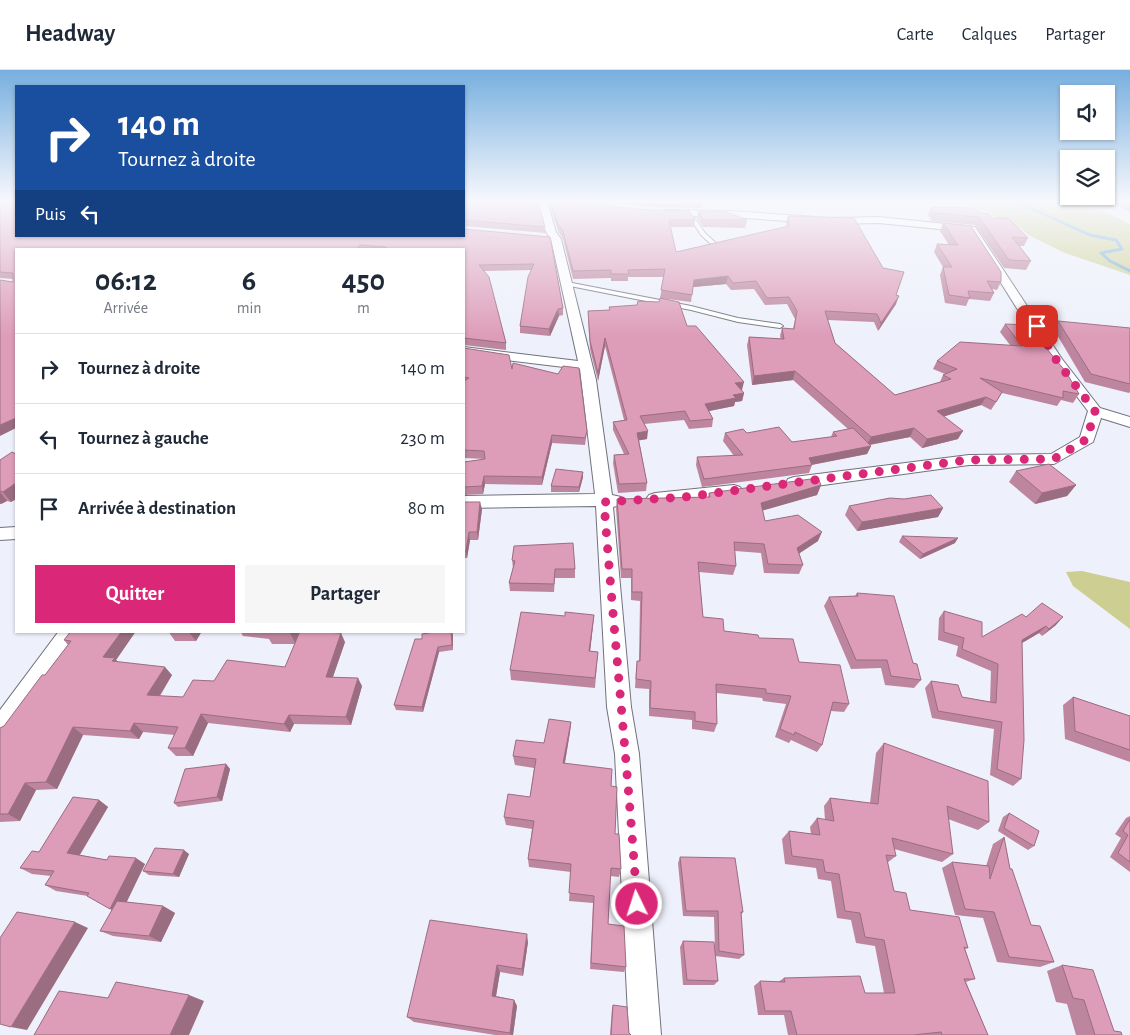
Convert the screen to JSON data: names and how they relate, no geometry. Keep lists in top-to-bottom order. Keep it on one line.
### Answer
{"page":{"header":"Headway","nav":["Carte","Calques","Partager"],"turn":["140 m","Tournez à droite"],"then":"Puis","eta":["06:12","Arrivée","6","min","450","m"],"list":[{"name":"Tournez à droite","value":"140 m"},{"name":"Tournez à gauche","value":"230 m"},{"name":"Arrivée à destination","value":"80 m"}],"buttons":["Quitter","Partager"]}}
